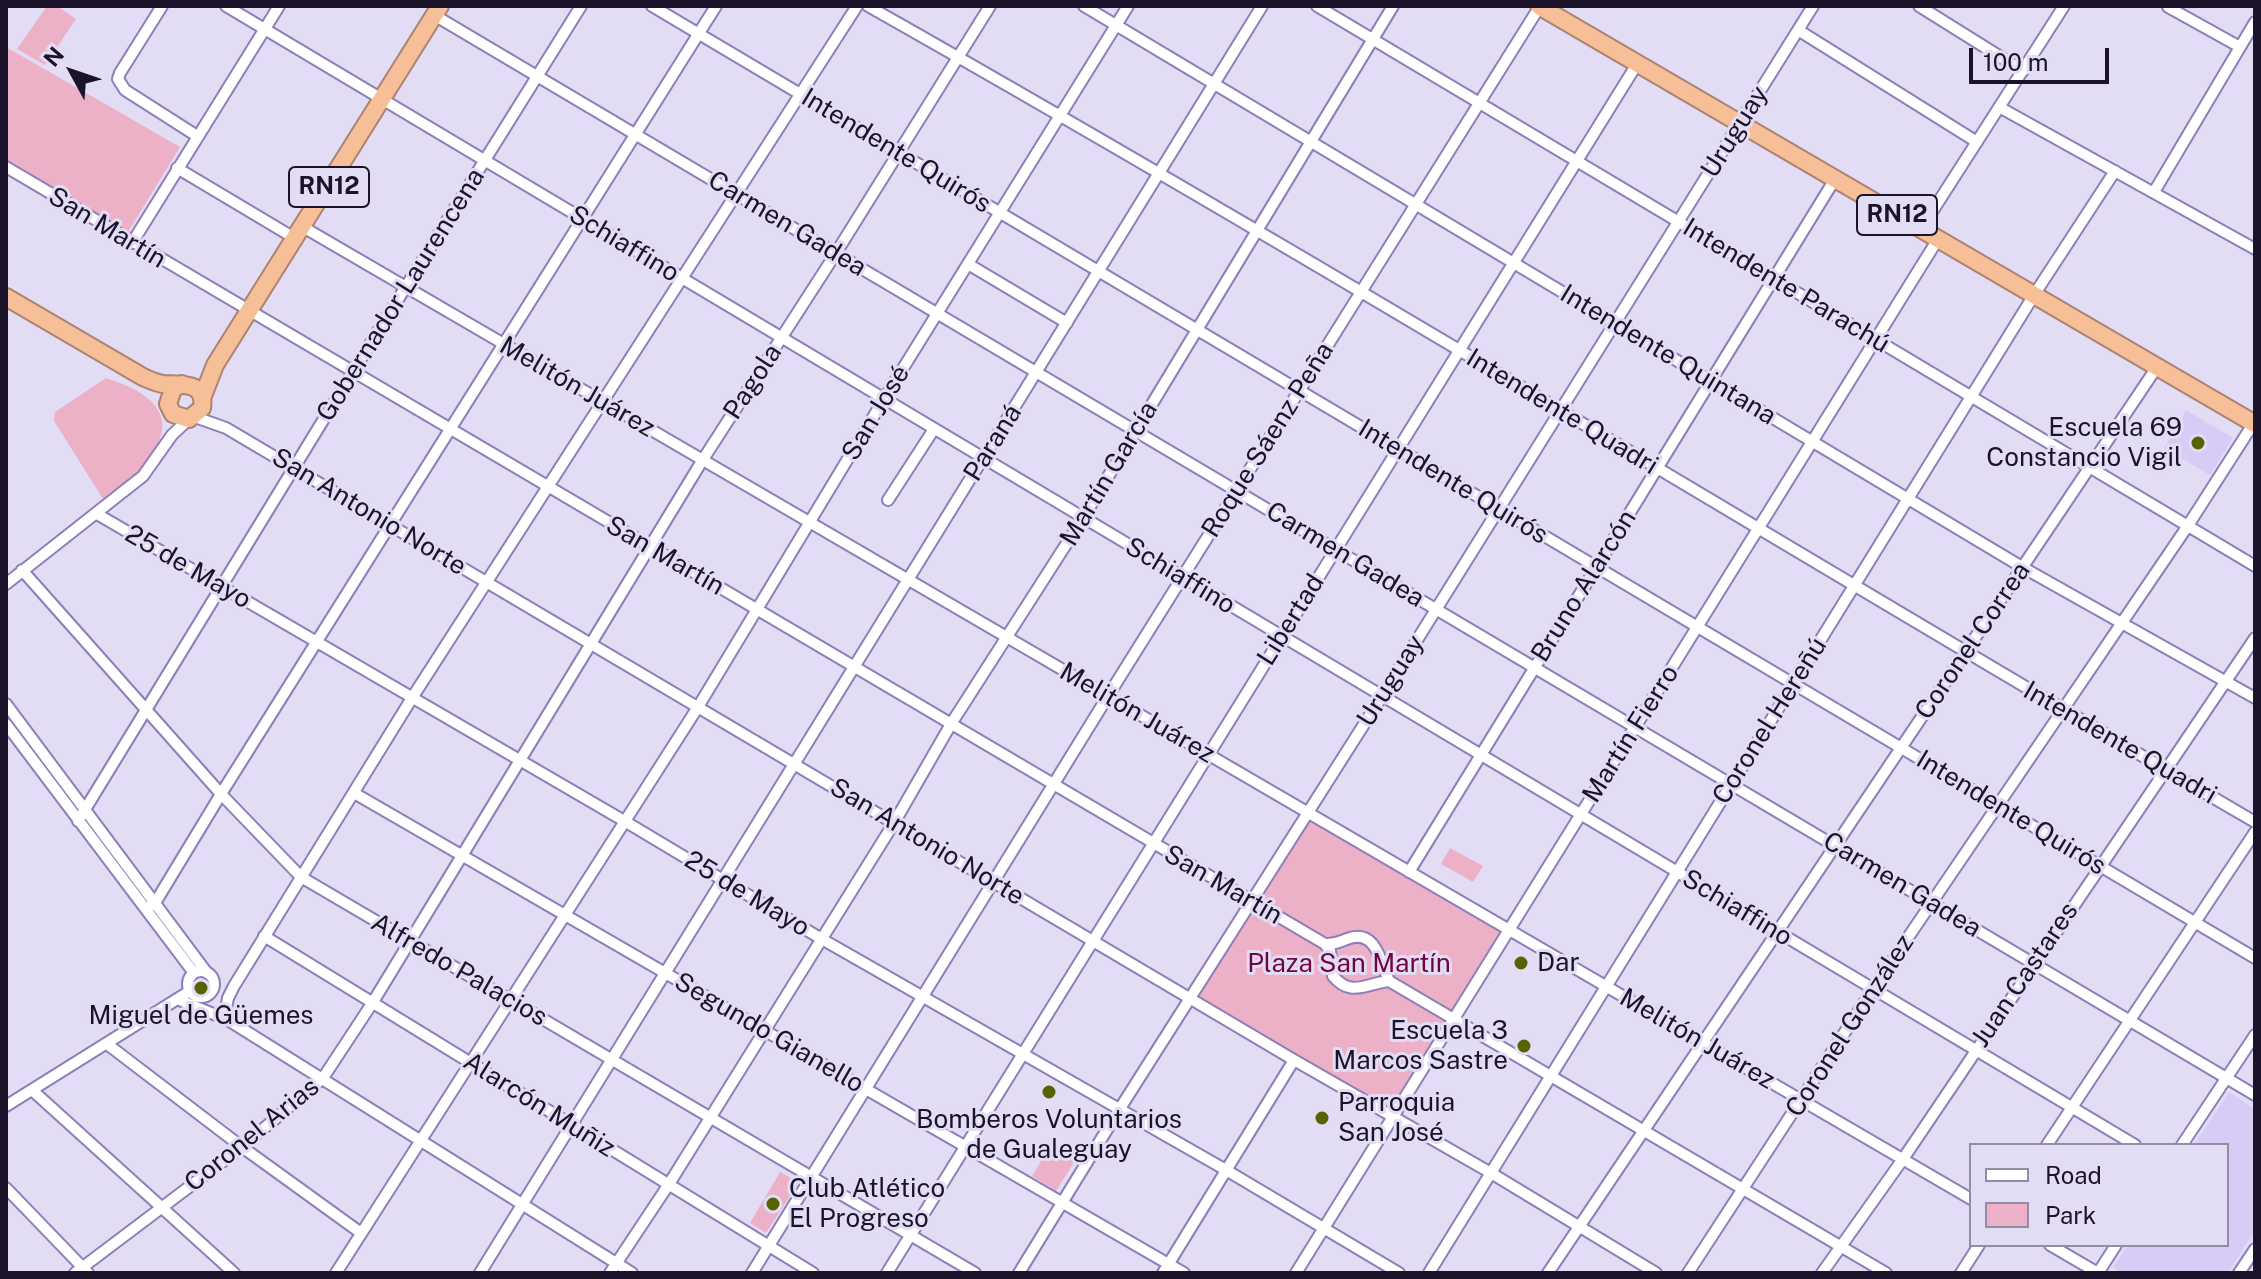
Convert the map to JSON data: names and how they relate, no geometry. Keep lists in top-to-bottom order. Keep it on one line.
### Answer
{"streets":{"highway":["RN12"],"street":["Uruguay","Intendente Quirós","Carmen Gadea","San Martín","Schiaffino","Intendente Parachú","Gobernador Laurencena","Intendente Quintana","Pagola","Melitón Juárez","Intendente Quadri","San José","Roque Sáenz Peña","Paraná","Martín García","San Antonio Norte","25 de Mayo","Bruno Alarcón","Libertad","Coronel Correa","Coronel Hereñú","Martín Fierro","Alfredo Palacios","Juan Castares","Coronel González","Segundo Gianello","Alarcón Muñiz","Coronel Arias"]},"crossings":[["Uruguay","Intendente Quirós"],["Uruguay","RN12"],["Uruguay","Carmen Gadea"],["Uruguay","San Martín"],["Uruguay","Schiaffino"],["Uruguay","Intendente Parachú"],["Uruguay","Intendente Quintana"],["Uruguay","Melitón Juárez"],["Uruguay","Intendente Quadri"],["Uruguay","San Antonio Norte"],["Uruguay","25 de Mayo"],["Uruguay","Segundo Gianello"],["Intendente Quirós","Pagola"],["Intendente Quirós","San José"],["Intendente Quirós","Roque Sáenz Peña"],["Intendente Quirós","Paraná"],["Intendente Quirós","Martín García"],["Intendente Quirós","Bruno Alarcón"],["Intendente Quirós","Libertad"],["Intendente Quirós","Coronel Correa"],["Intendente Quirós","Coronel Hereñú"],["Intendente Quirós","Martín Fierro"],["Intendente Quirós","Juan Castares"],["Intendente Quirós","Coronel González"],["RN12","Carmen Gadea"],["RN12","San Martín"],["RN12","Schiaffino"],["RN12","Melitón Juárez"],["RN12","Roque Sáenz Peña"],["RN12","San Antonio Norte"],["RN12","Bruno Alarcón"],["RN12","Libertad"],["RN12","Coronel Correa"],["RN12","Coronel Hereñú"],["RN12","Martín Fierro"],["RN12","Coronel González"],["Carmen Gadea","Gobernador Laurencena"],["Carmen Gadea","Pagola"],["Carmen Gadea","San José"],["Carmen Gadea","Roque Sáenz Peña"],["Carmen Gadea","Paraná"],["Carmen Gadea","Martín García"],["Carmen Gadea","Bruno Alarcón"],["Carmen Gadea","Libertad"],["Carmen Gadea","Coronel Correa"],["Carmen Gadea","Coronel Hereñú"],["Carmen Gadea","Martín Fierro"],["Carmen Gadea","Juan Castares"],["Carmen Gadea","Coronel González"],["San Martín","Gobernador Laurencena"],["San Martín","Pagola"],["San Martín","San José"],["San Martín","Roque Sáenz Peña"],["San Martín","Paraná"],["San Martín","Martín García"],["San Martín","Libertad"],["Schiaffino","Gobernador Laurencena"],["Schiaffino","Pagola"],["Schiaffino","San José"],["Schiaffino","Roque Sáenz Peña"],["Schiaffino","Paraná"],["Schiaffino","Martín García"],["Schiaffino","Bruno Alarcón"],["Schiaffino","Libertad"],["Schiaffino","Coronel Correa"],["Schiaffino","Coronel Hereñú"],["Schiaffino","Martín Fierro"],["Schiaffino","Juan Castares"],["Schiaffino","Coronel González"],["Intendente Parachú","Roque Sáenz Peña"],["Intendente Parachú","Martín García"],["Intendente Parachú","Bruno Alarcón"],["Intendente Parachú","Libertad"],["Intendente Parachú","Coronel Correa"],["Intendente Parachú","Coronel Hereñú"],["Intendente Parachú","Martín Fierro"],["Intendente Parachú","Coronel González"],["Gobernador Laurencena","Melitón Juárez"],["Gobernador Laurencena","San Antonio Norte"],["Gobernador Laurencena","25 de Mayo"],["Gobernador Laurencena","Alfredo Palacios"],["Intendente Quintana","San José"],["Intendente Quintana","Roque Sáenz Peña"],["Intendente Quintana","Paraná"],["Intendente Quintana","Martín García"],["Intendente Quintana","Bruno Alarcón"],["Intendente Quintana","Libertad"],["Intendente Quintana","Coronel Correa"],["Intendente Quintana","Coronel Hereñú"],["Intendente Quintana","Martín Fierro"],["Intendente Quintana","Juan Castares"],["Intendente Quintana","Coronel González"],["Pagola","Melitón Juárez"],["Pagola","Intendente Quadri"],["Pagola","San Antonio Norte"],["Pagola","25 de Mayo"],["Pagola","Coronel Arias"],["Melitón Juárez","San José"],["Melitón Juárez","Roque Sáenz Peña"],["Melitón Juárez","Paraná"],["Melitón Juárez","Martín García"],["Melitón Juárez","Bruno Alarcón"],["Melitón Juárez","Libertad"],["Melitón Juárez","Coronel Correa"],["Melitón Juárez","Coronel Hereñú"],["Melitón Juárez","Martín Fierro"],["Melitón Juárez","Juan Castares"],["Melitón Juárez","Coronel González"],["Intendente Quadri","San José"],["Intendente Quadri","Roque Sáenz Peña"],["Intendente Quadri","Paraná"],["Intendente Quadri","Martín García"],["Intendente Quadri","Bruno Alarcón"],["Intendente Quadri","Libertad"],["Intendente Quadri","Coronel Correa"],["Intendente Quadri","Coronel Hereñú"],["Intendente Quadri","Martín Fierro"],["Intendente Quadri","Juan Castares"],["Intendente Quadri","Coronel González"],["San José","San Antonio Norte"],["San José","25 de Mayo"],["San José","Alfredo Palacios"],["San José","Segundo Gianello"],["San José","Alarcón Muñiz"],["Roque Sáenz Peña","San Antonio Norte"],["Roque Sáenz Peña","25 de Mayo"],["Roque Sáenz Peña","Alfredo Palacios"],["Roque Sáenz Peña","Segundo Gianello"],["Roque Sáenz Peña","Alarcón Muñiz"],["Paraná","San Antonio Norte"],["Paraná","25 de Mayo"],["Paraná","Alfredo Palacios"],["Paraná","Segundo Gianello"],["Paraná","Alarcón Muñiz"],["Martín García","San Antonio Norte"],["Martín García","25 de Mayo"],["Martín García","Alfredo Palacios"],["Martín García","Segundo Gianello"],["Martín García","Alarcón Muñiz"],["San Antonio Norte","Libertad"],["San Antonio Norte","Coronel Correa"],["San Antonio Norte","Coronel Hereñú"],["San Antonio Norte","Martín Fierro"],["25 de Mayo","Libertad"],["25 de Mayo","Martín Fierro"],["25 de Mayo","Coronel Arias"],["Libertad","Alfredo Palacios"],["Libertad","Segundo Gianello"],["Alfredo Palacios","Coronel Arias"],["Segundo Gianello","Coronel Arias"],["Alarcón Muñiz","Coronel Arias"]],"parks":["Plaza San Martín"],"places":["Escuela 69 Constancio Vigil","Dar","Miguel de Güemes","Escuela 3 Marcos Sastre","Bomberos Voluntarios de Gualeguay","Parroquia San José","Club Atlético El Progreso"],"legend":["Road","Park"],"scale_bar":"100 m","north":"top left"}
